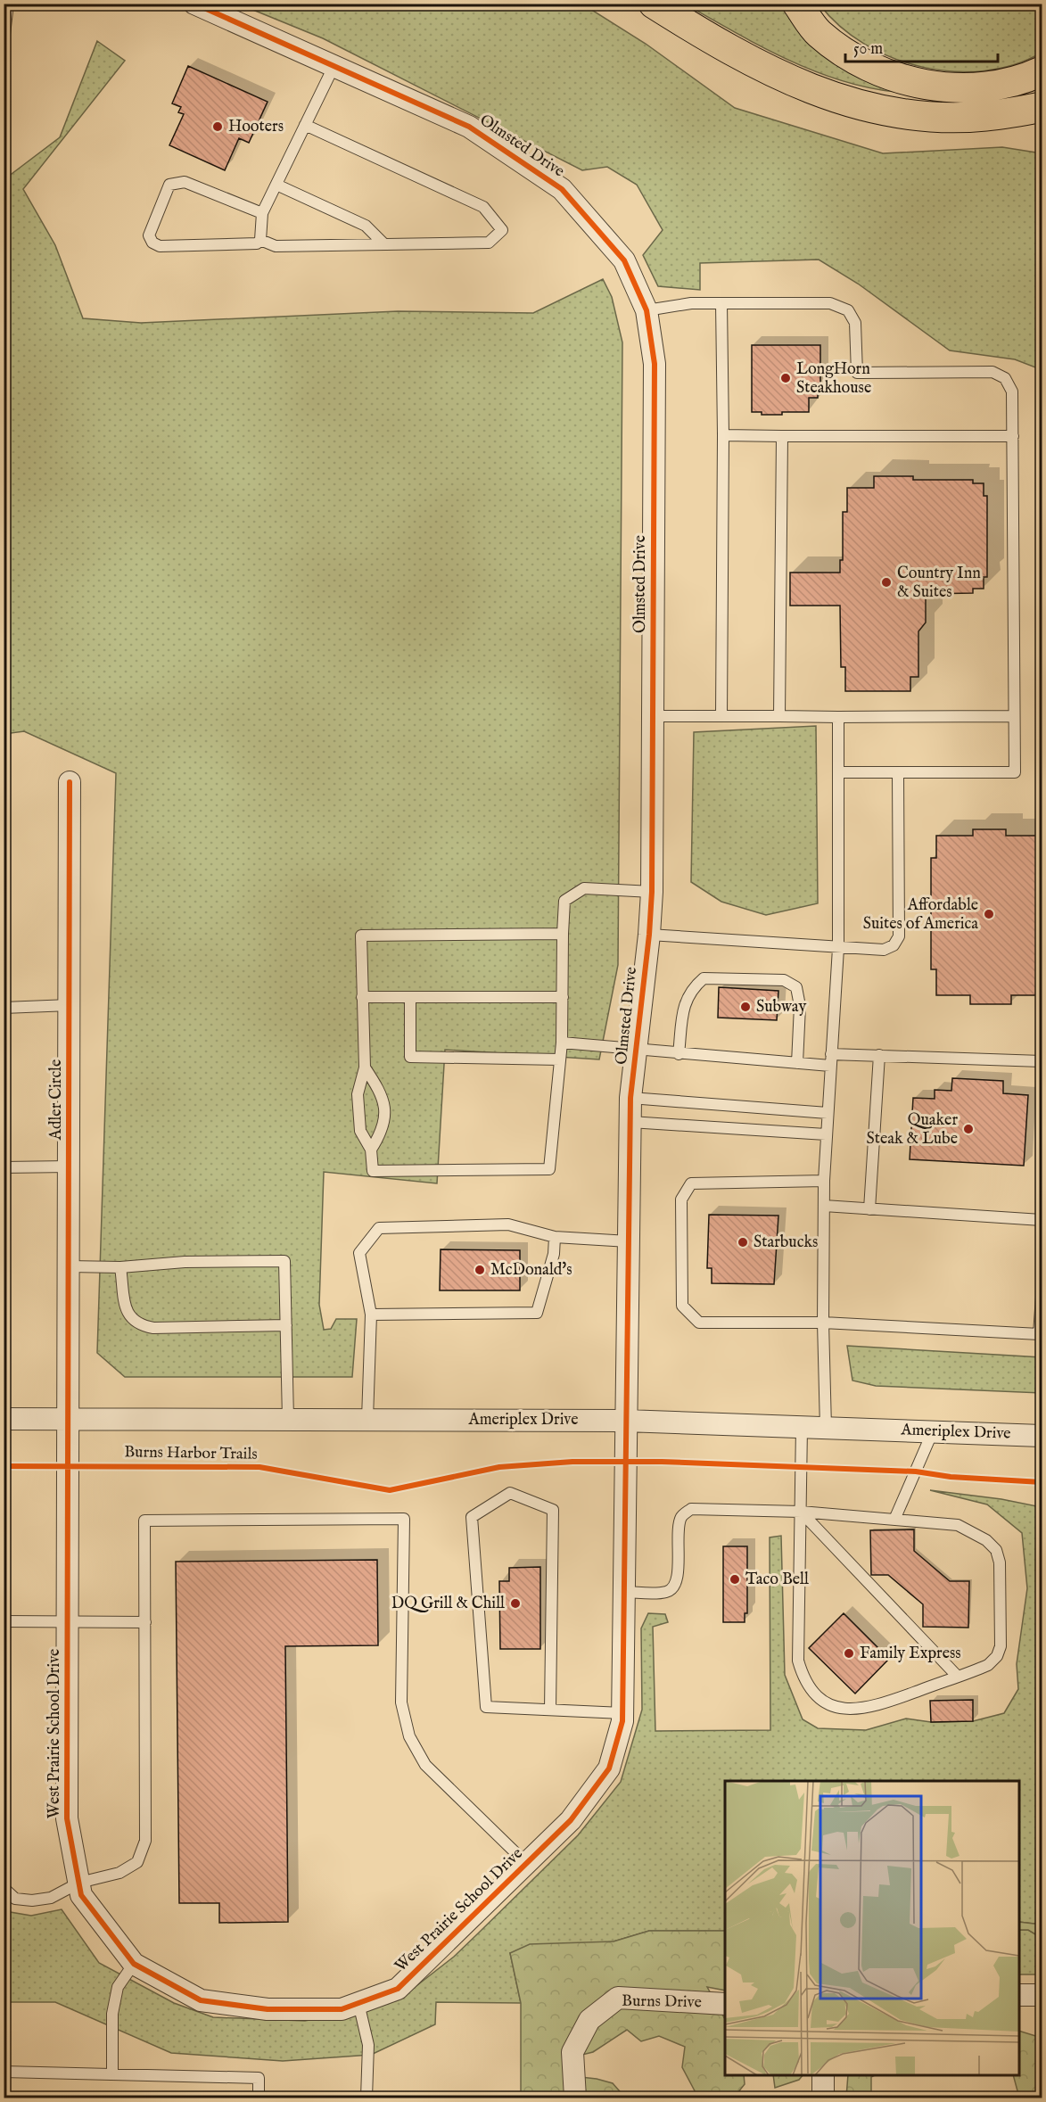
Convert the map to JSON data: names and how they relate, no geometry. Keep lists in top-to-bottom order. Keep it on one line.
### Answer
{"streets":{"street":["Olmsted Drive","Adler Circle","Ameriplex Drive","West Prairie School Drive","Burns Drive"],"cycle path":["Burns Harbor Trails"]},"crossings":[["Olmsted Drive","Ameriplex Drive"],["Olmsted Drive","West Prairie School Drive"],["Adler Circle","Ameriplex Drive"],["Adler Circle","West Prairie School Drive"],["Ameriplex Drive","West Prairie School Drive"]],"places":["Hooters","LongHorn Steakhouse","Country Inn & Suites","Affordable Suites of America","Subway","Quaker Steak & Lube","Starbucks","McDonald's","Taco Bell","DQ Grill & Chill","Family Express"],"scale_bar":"50 m"}
